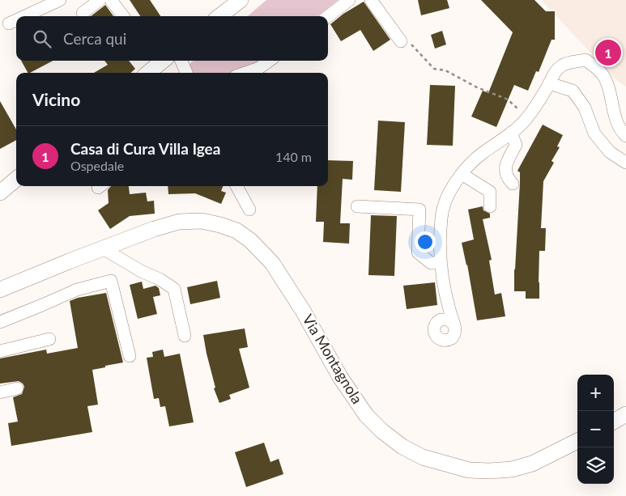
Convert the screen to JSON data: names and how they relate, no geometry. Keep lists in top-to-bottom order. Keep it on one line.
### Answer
{"streets":{"main road":["Via Montagnola"]},"page":{"search":"Cerca qui","pins":"1","heading":"Vicino","list":[{"mark":"1","name":"Casa di Cura Villa Igea","note":"Ospedale","value":"140 m"}],"map_buttons":["+","−"]}}
